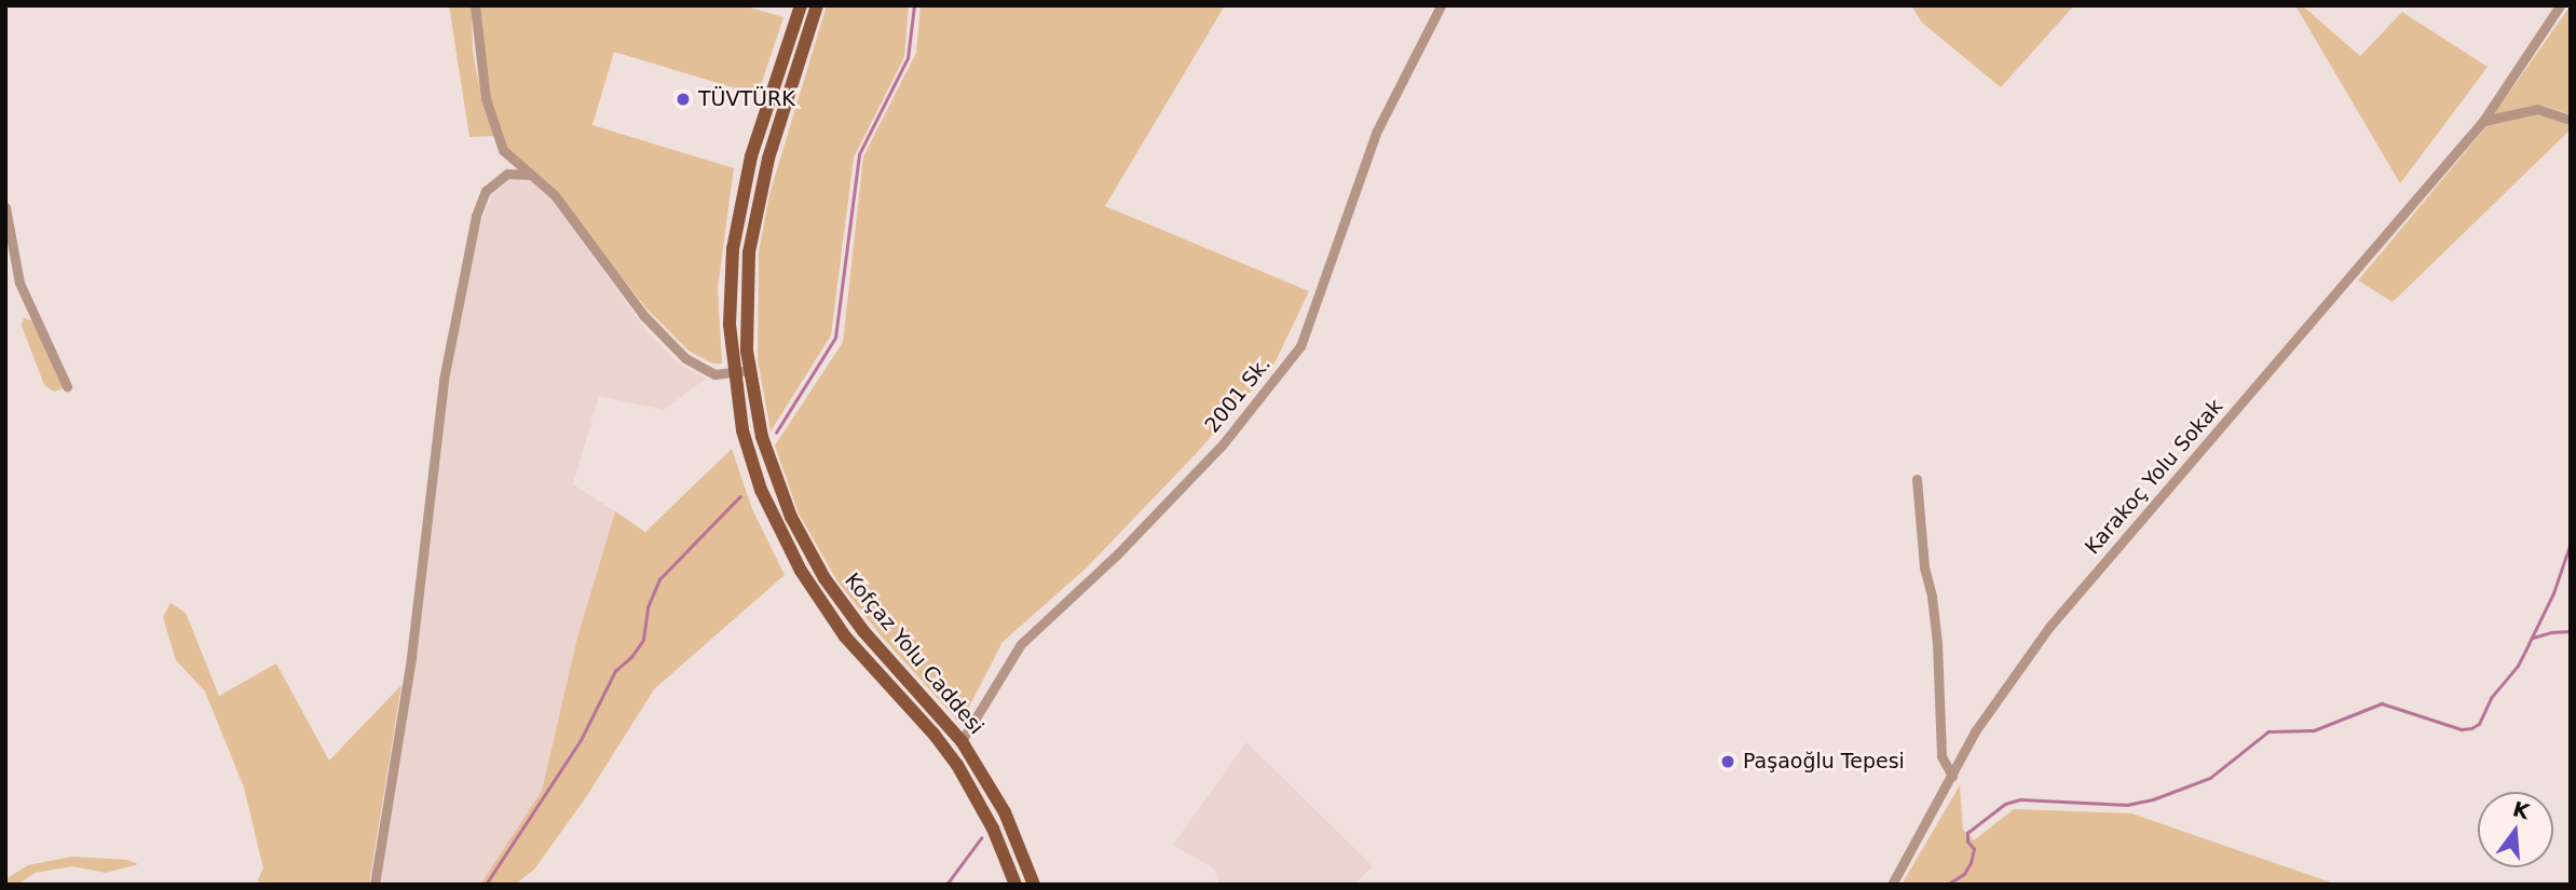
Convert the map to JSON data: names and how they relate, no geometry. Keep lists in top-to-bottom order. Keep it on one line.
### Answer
{"streets":{"main road":["Kofçaz Yolu Caddesi"],"street":["2001 Sk.","Karakoç Yolu Sokak"]},"crossings":[["2001 Sk.","Kofçaz Yolu Caddesi"]],"places":["TÜVTÜRK","Paşaoğlu Tepesi"],"north":"top"}
